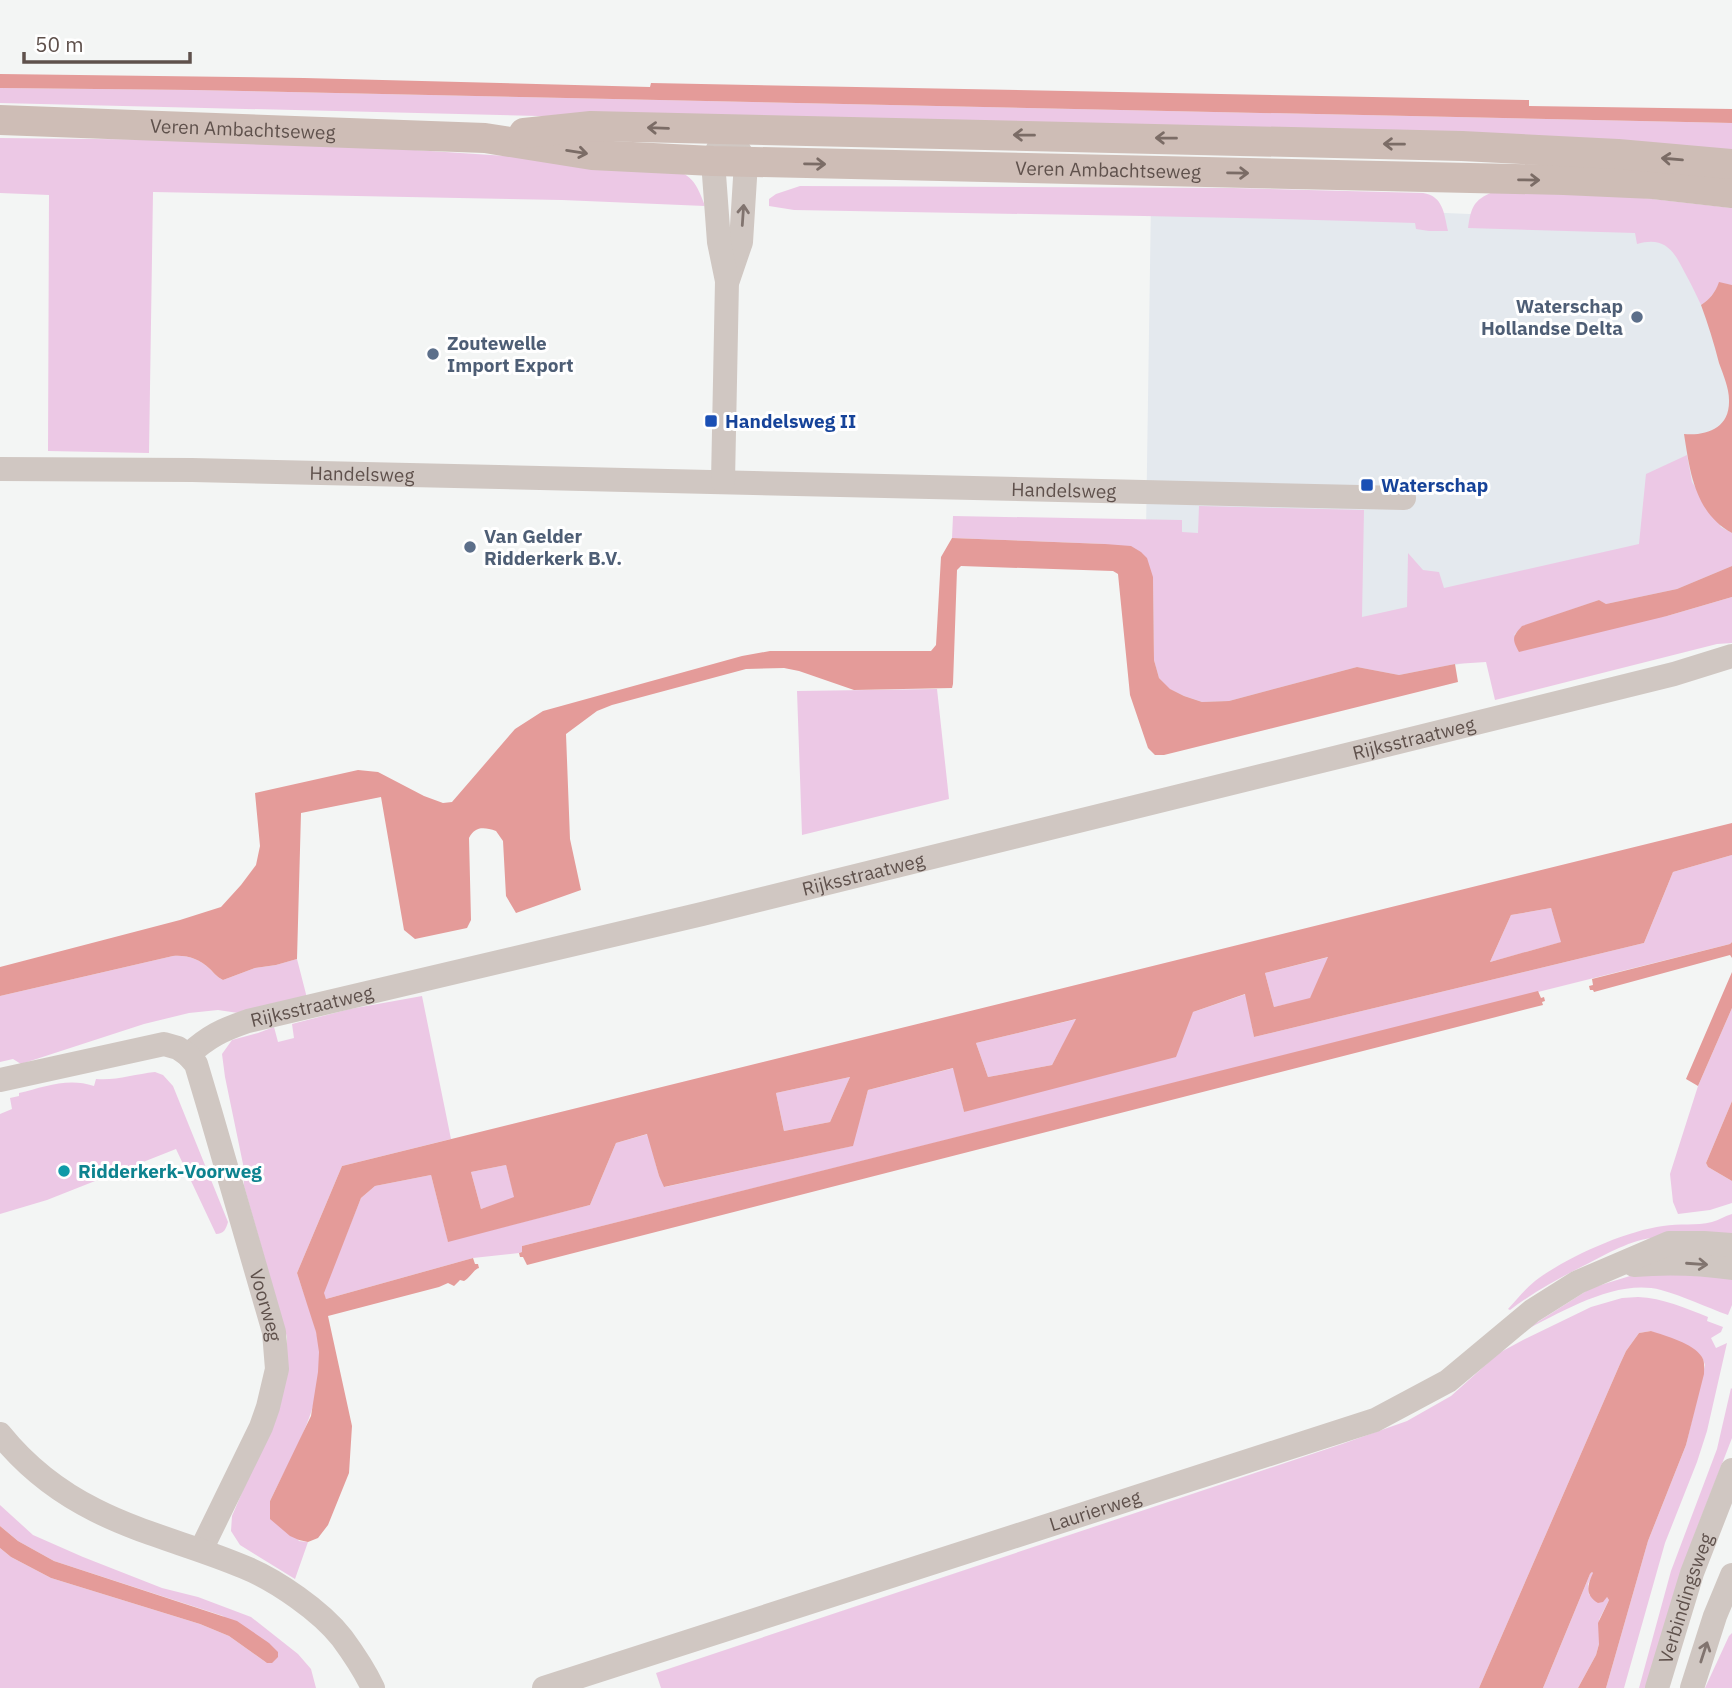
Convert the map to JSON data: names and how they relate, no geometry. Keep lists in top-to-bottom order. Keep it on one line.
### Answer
{"streets":{"main road":["Veren Ambachtseweg"],"street":["Handelsweg","Rijksstraatweg","Voorweg","Laurierweg","Verbindingsweg"]},"crossings":[["Rijksstraatweg","Voorweg"]],"places":{"other":["Waterschap Hollandse Delta","Zoutewelle Import Export","Van Gelder Ridderkerk B.V.","Ridderkerk-Voorweg"],"transit":["Handelsweg II","Waterschap"]},"scale_bar":"50 m"}
